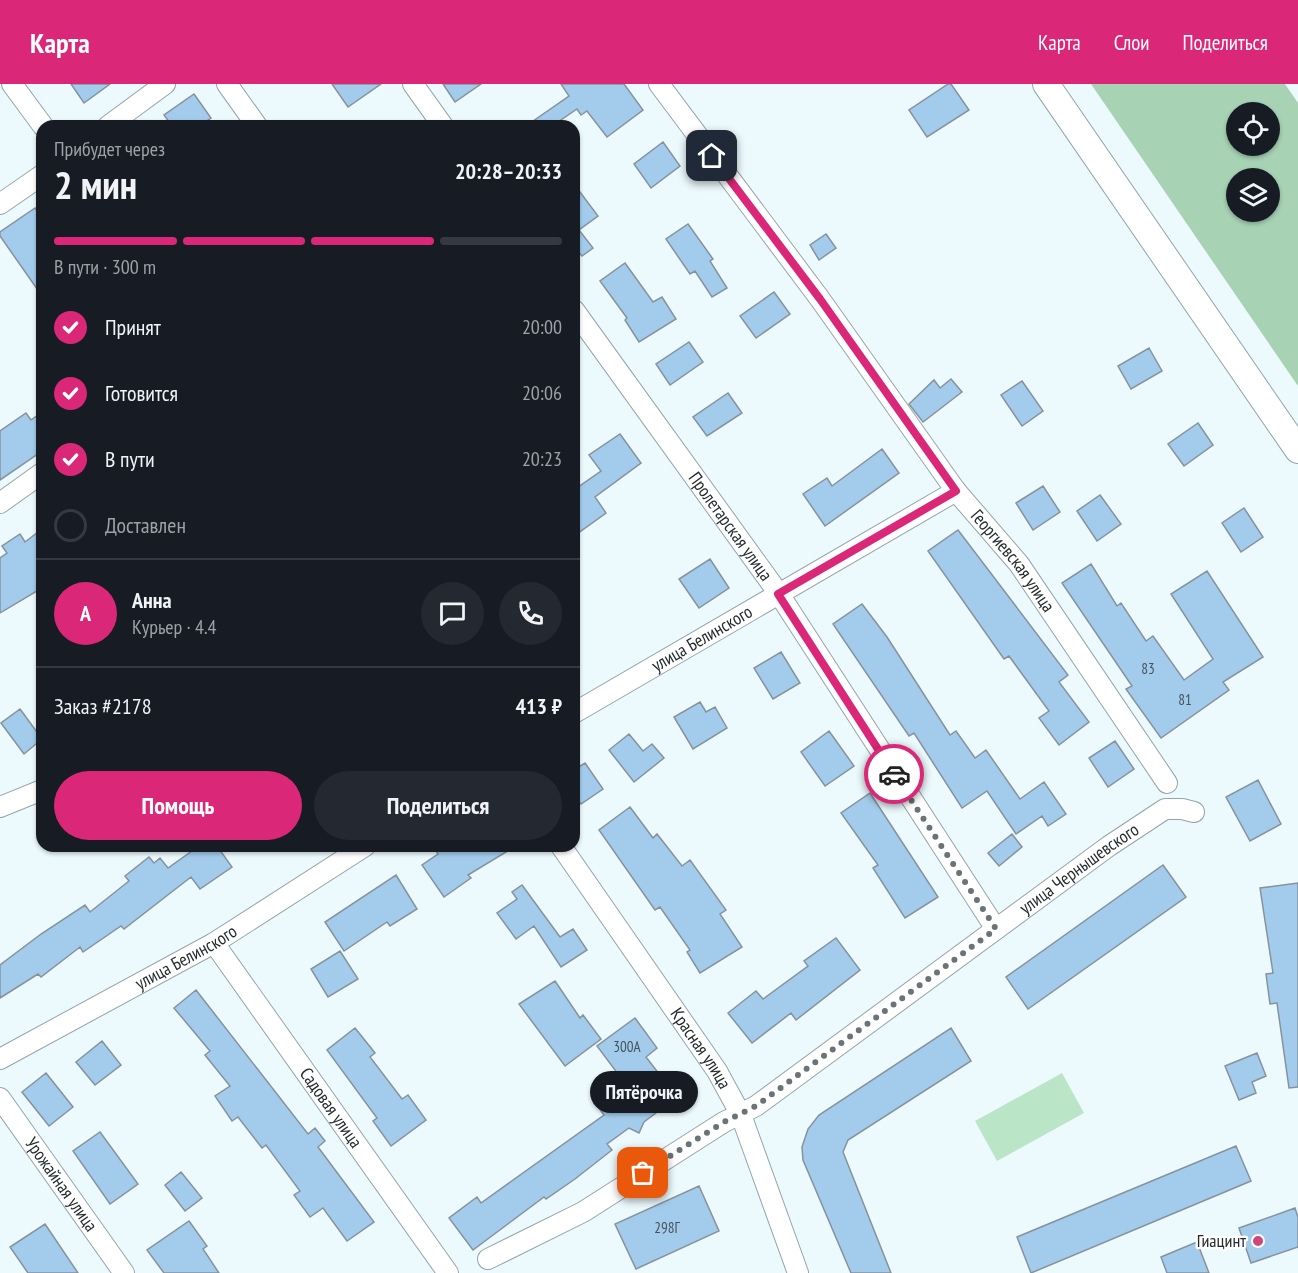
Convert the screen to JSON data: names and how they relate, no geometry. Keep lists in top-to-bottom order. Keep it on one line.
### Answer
{"streets":{"street":["Пролетарская улица","Георгиевская улица","улица Белинского","улица Чернышевского","Красная улица","Садовая улица","Урожайная улица"]},"crossings":[["Пролетарская улица","улица Белинского"],["Пролетарская улица","улица Чернышевского"],["Георгиевская улица","улица Белинского"],["улица Белинского","Садовая улица"],["улица Чернышевского","Красная улица"]],"places":["Пятёрочка","Гиацинт"],"house_numbers":["83","81","300А","298Г"],"page":{"header":"Карта","nav":["Карта","Слои","Поделиться"],"heading":["2 мин","Прибудет через","20:28–20:33"],"panel":["Анна","Курьер · 4.4","Заказ #2178","413 ₽"],"bar":"В пути · 300 m","list":[["Принят","20:00"],["Готовится","20:06"],["В пути","20:23"],"Доставлен"],"round":"А","buttons":["Помощь","Поделиться"],"bubble":"Пятёрочка"}}
